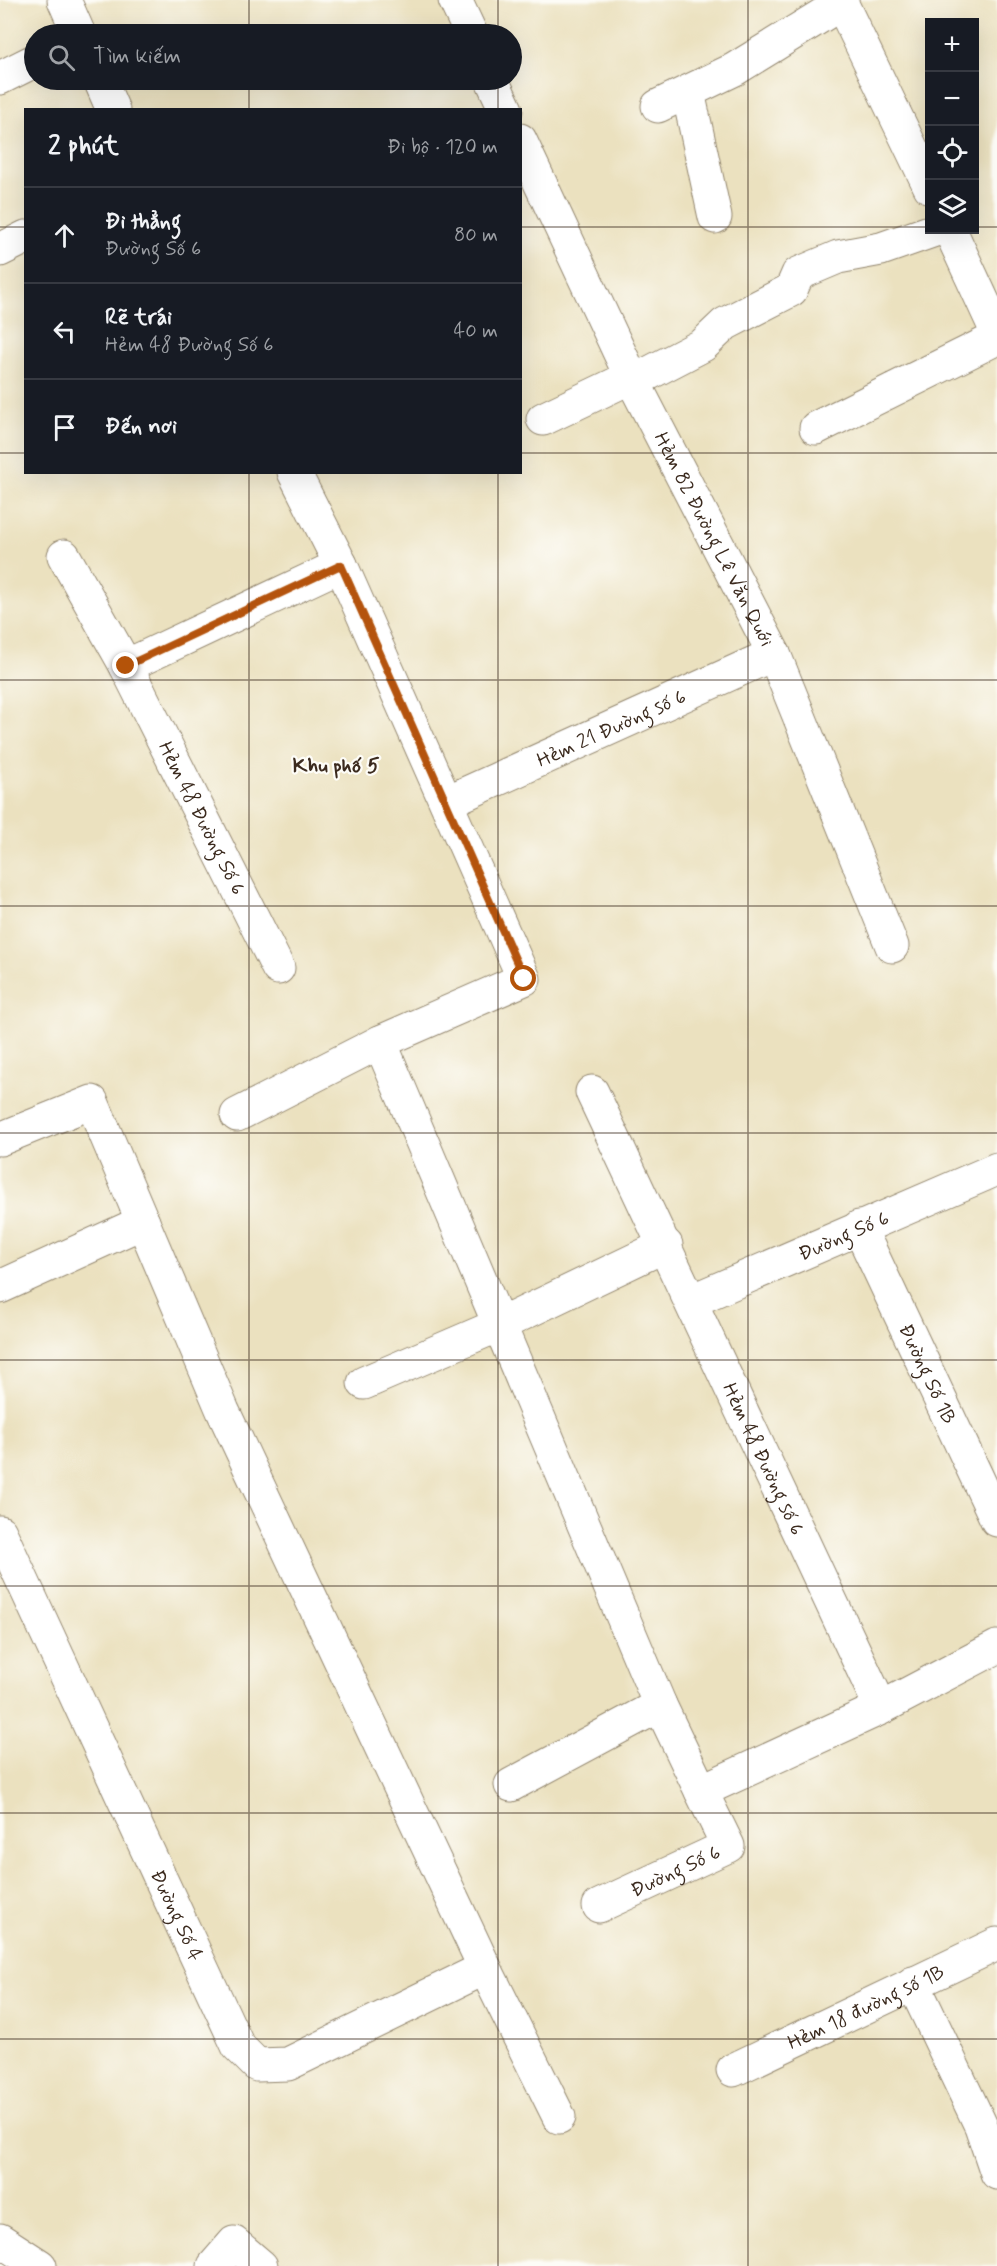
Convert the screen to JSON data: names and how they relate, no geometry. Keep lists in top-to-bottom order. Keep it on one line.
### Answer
{"streets":{"street":["Hẻm 82 Đường Lê Văn Quới","Hẻm 21 Đường số 6","Hẻm 48 Đường Số 6","Đường Số 6","Đường Số 1B","Hẻm 48 Đường số 6","Đường Số 4","Hẻm 18 đường số 1B"]},"crossings":[["Hẻm 82 Đường Lê Văn Quới","Hẻm 21 Đường số 6"],["Đường Số 6","Đường Số 1B"],["Đường Số 6","Hẻm 48 Đường số 6"]],"districts":["Khu phố 5"],"page":{"map_buttons":["+","−"],"search":"Tìm kiếm","heading":["2 phút","Đi bộ · 120 m"],"list":[["Đi thẳng","Đường Số 6","80 m"],["Rẽ trái","Hẻm 48 Đường Số 6","40 m"],"Đến nơi"]}}
